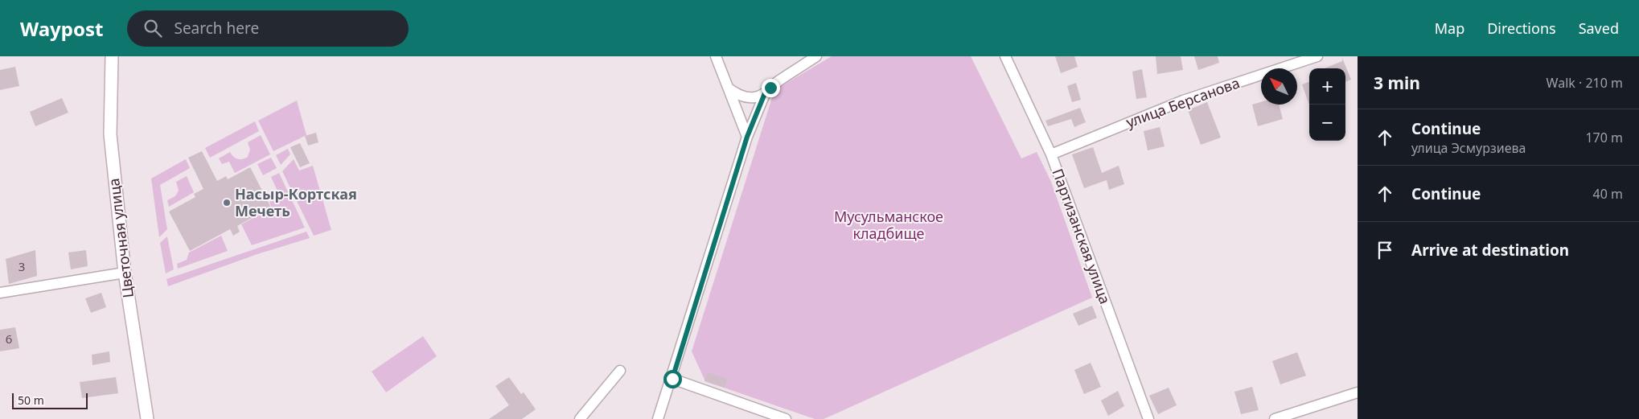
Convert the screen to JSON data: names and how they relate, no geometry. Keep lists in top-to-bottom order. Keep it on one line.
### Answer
{"streets":{"street":["улица Берсанова","Партизанская улица","Цветочная улица"]},"crossings":[["улица Берсанова","Партизанская улица"]],"parks":["Мусульманское кладбище"],"places":["Насыр-Кортская Мечеть"],"house_numbers":["3","6"],"scale_bar":"50 m","north":"top left","page":{"header":"Waypost","search":"Search here","nav":["Map","Directions","Saved"],"heading":["3 min","Walk · 210 m"],"map_buttons":["+","−"],"list":[["Continue","улица Эсмурзиева","170 m"],["Continue","40 m"],"Arrive at destination"],"scale":"50 m"}}
